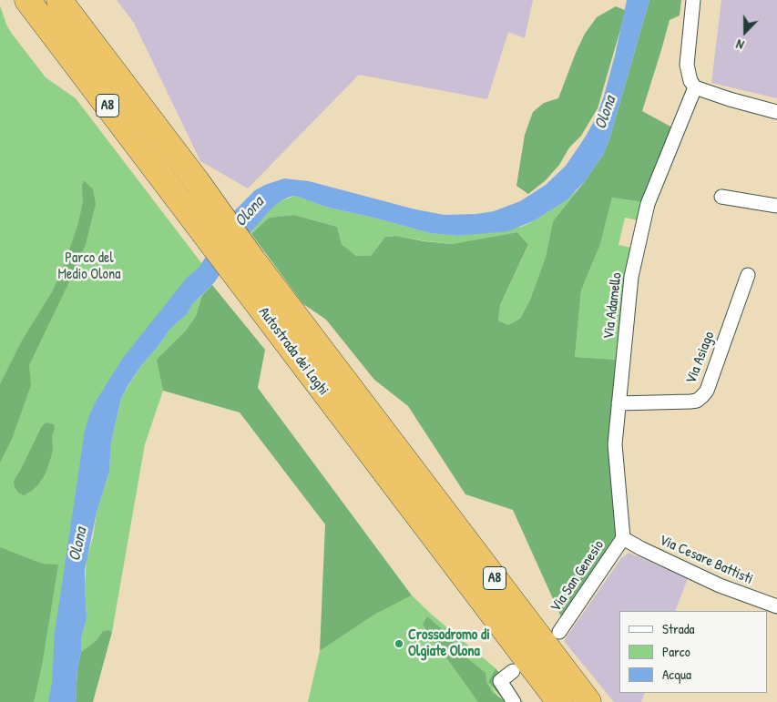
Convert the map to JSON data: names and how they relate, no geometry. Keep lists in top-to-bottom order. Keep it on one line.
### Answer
{"streets":{"highway":["A8","Autostrada dei Laghi"],"street":["Via Adamello","Via Asiago","Via Cesare Battisti","Via San Genesio"]},"crossings":[["Via Adamello","Via Asiago"],["Via Adamello","Via Cesare Battisti"],["Via Adamello","Via San Genesio"],["Via Cesare Battisti","Via San Genesio"]],"water":["Olona"],"parks":["Parco del Medio Olona"],"places":["Crossodromo di Olgiate Olona"],"legend":["Strada","Parco","Acqua"],"north":"bottom"}
